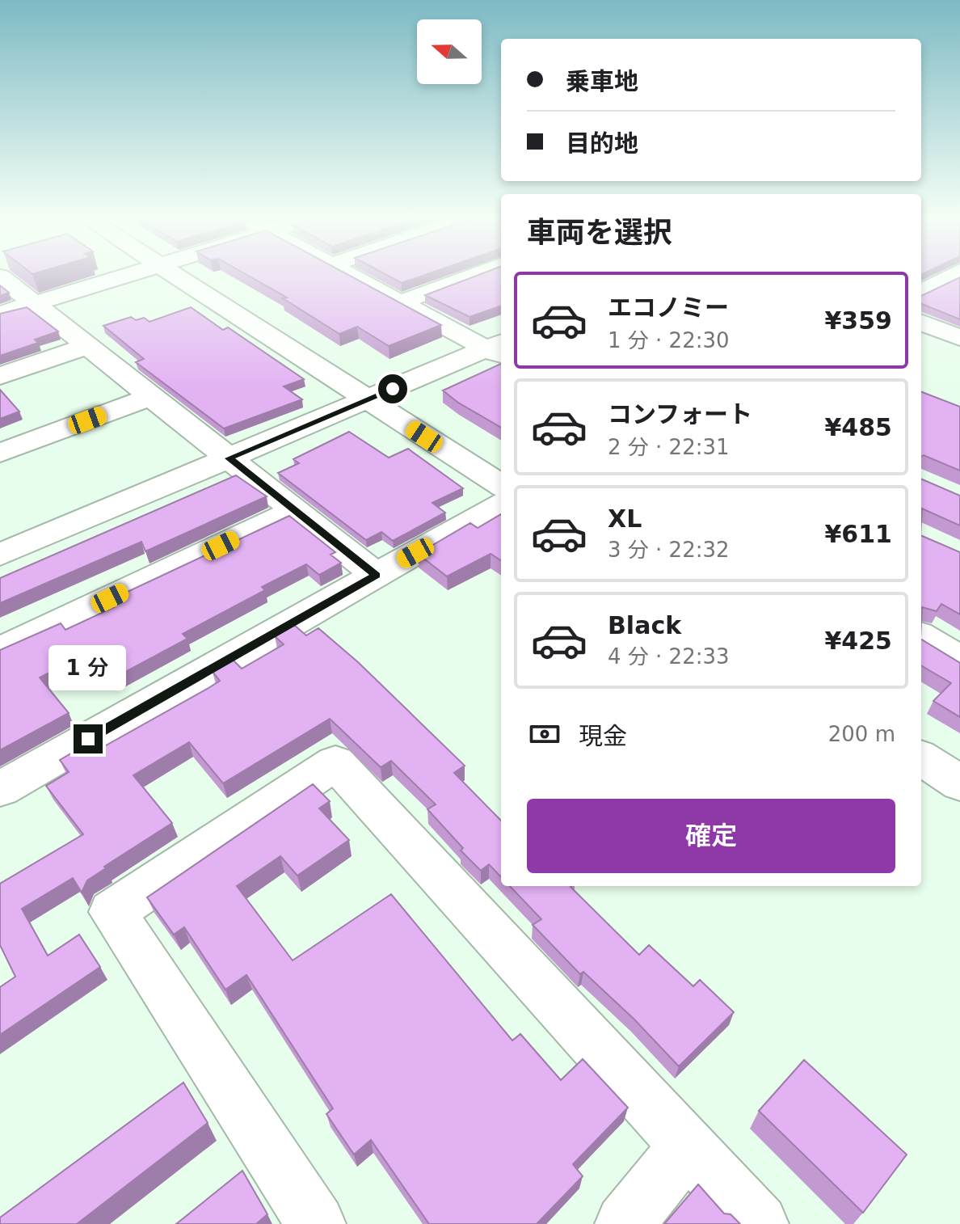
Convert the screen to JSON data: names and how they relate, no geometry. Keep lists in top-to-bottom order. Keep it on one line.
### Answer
{"north":"left","page":{"banner":["乗車地","目的地"],"heading":"車両を選択","list":[{"name":"エコノミー","note":"1 分 · 22:30","value":"¥359"},{"name":"コンフォート","note":"2 分 · 22:31","value":"¥485"},{"name":"XL","note":"3 分 · 22:32","value":"¥611"},{"name":"Black","note":"4 分 · 22:33","value":"¥425"}],"bubble":"1 分","pay":["現金","200 m"],"buttons":"確定"}}
